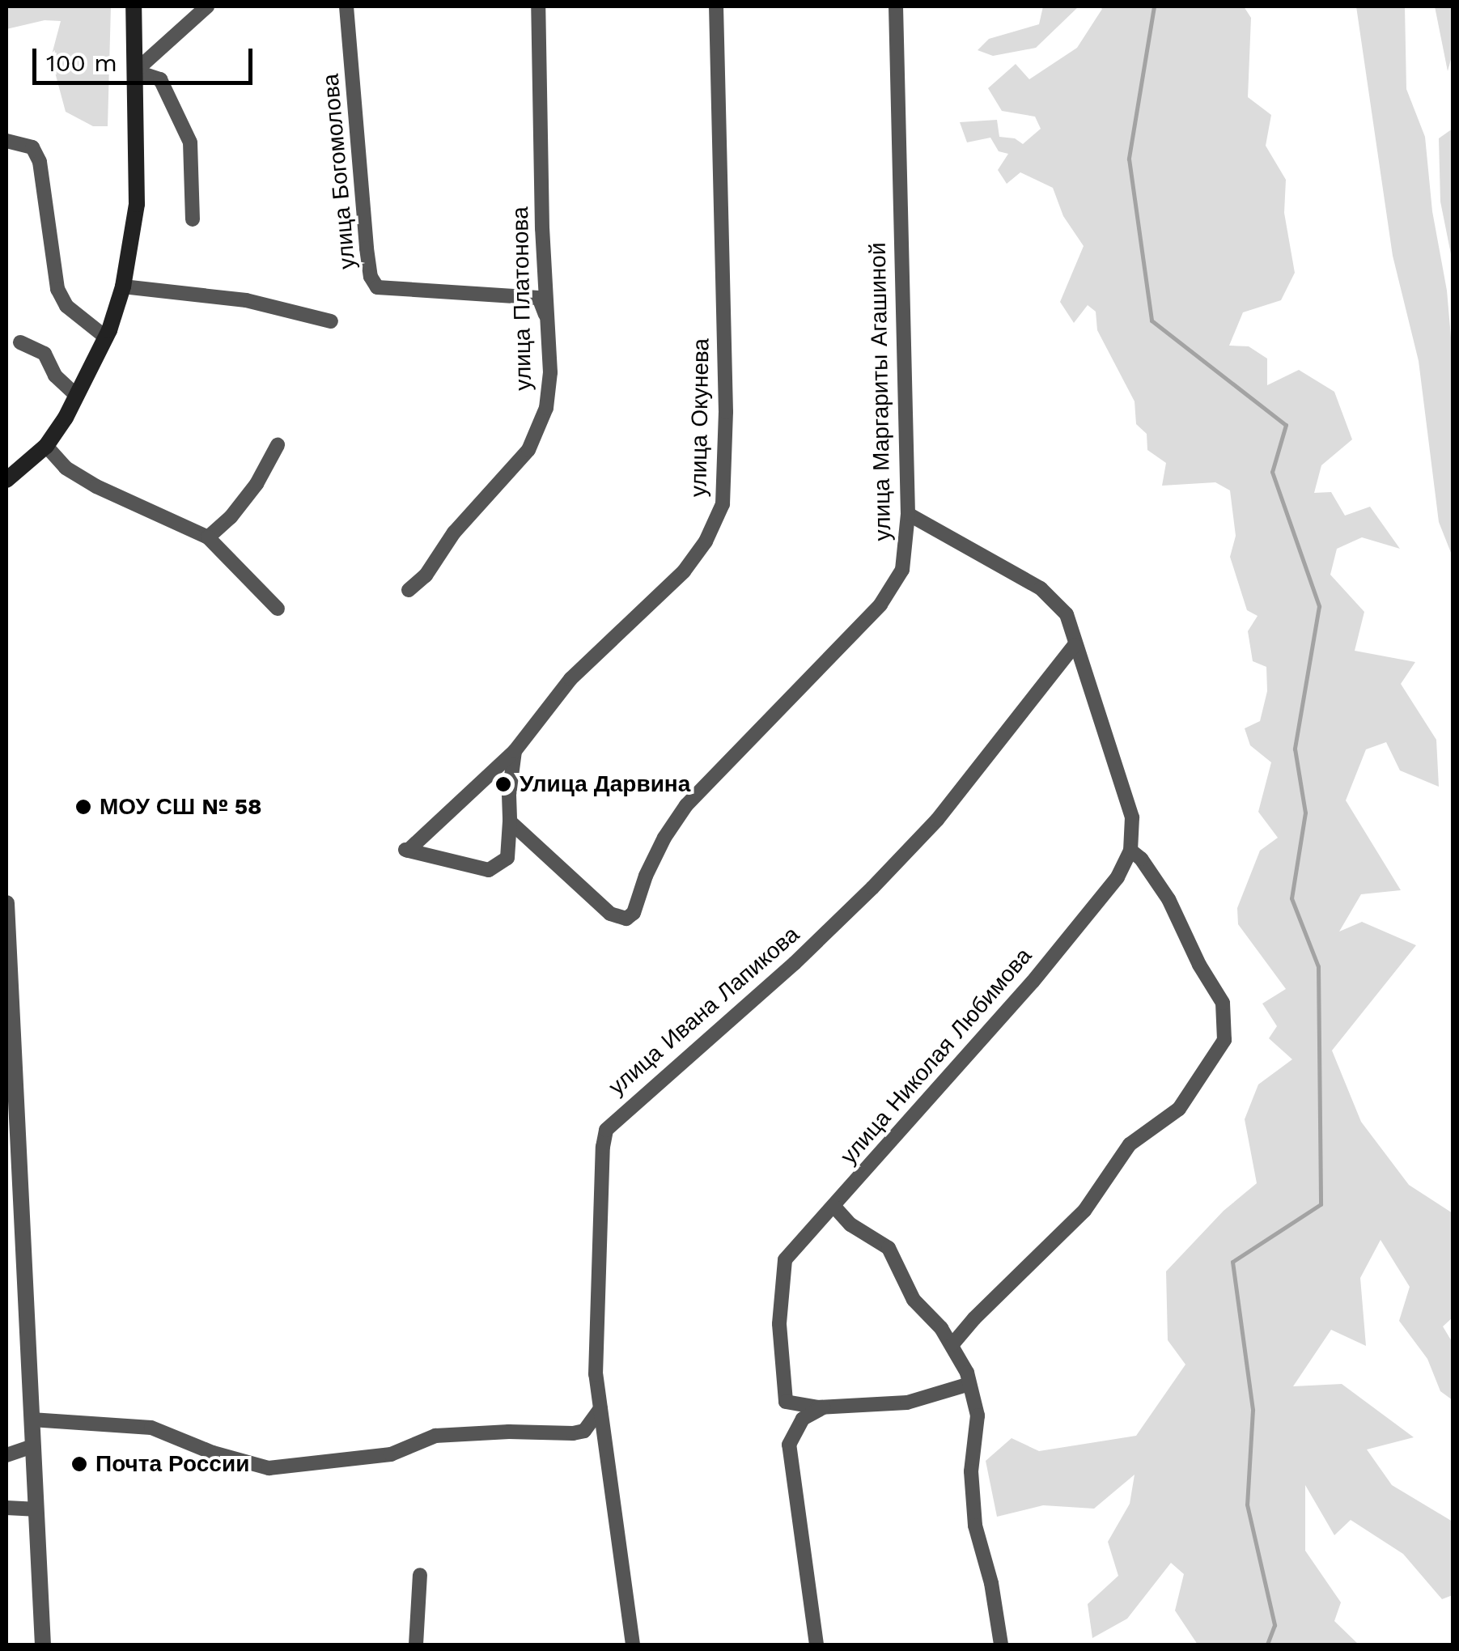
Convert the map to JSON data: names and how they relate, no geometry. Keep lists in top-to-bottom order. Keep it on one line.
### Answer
{"streets":{"street":["улица Богомолова","улица Платонова","улица Маргариты Агашиной","улица Окунева","улица Ивана Лапикова","улица Николая Любимова"]},"crossings":[["улица Маргариты Агашиной","улица Окунева"]],"places":["Улица Дарвина","МОУ СШ № 58","Почта России"],"scale_bar":"100 m"}
